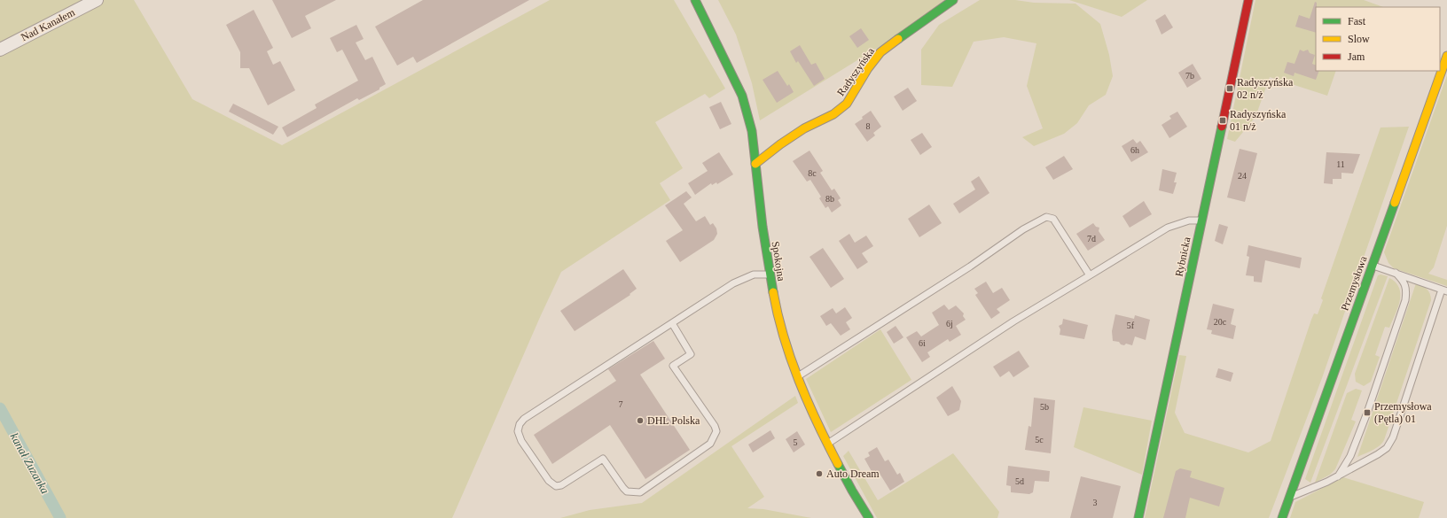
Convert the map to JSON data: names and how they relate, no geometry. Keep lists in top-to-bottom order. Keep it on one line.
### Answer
{"streets":{"street":["Nad Kanałem","Radyszyńska","Rybnicka","Spokojna","Przemysłowa"]},"crossings":[["Radyszyńska","Spokojna"]],"water":["kanał Zuzanka"],"places":{"transit":["Radyszyńska 02 n/ż","Radyszyńska 01 n/ż","Przemysłowa (Pętla) 01"],"other":["DHL Polska","Auto Dream"]},"house_numbers":["7b","8","6h","11","8c","24","8b","7d","20c","6j","5f","6i","7","5b","5c","5","5d","3"],"legend":["Fast","Slow","Jam"]}
